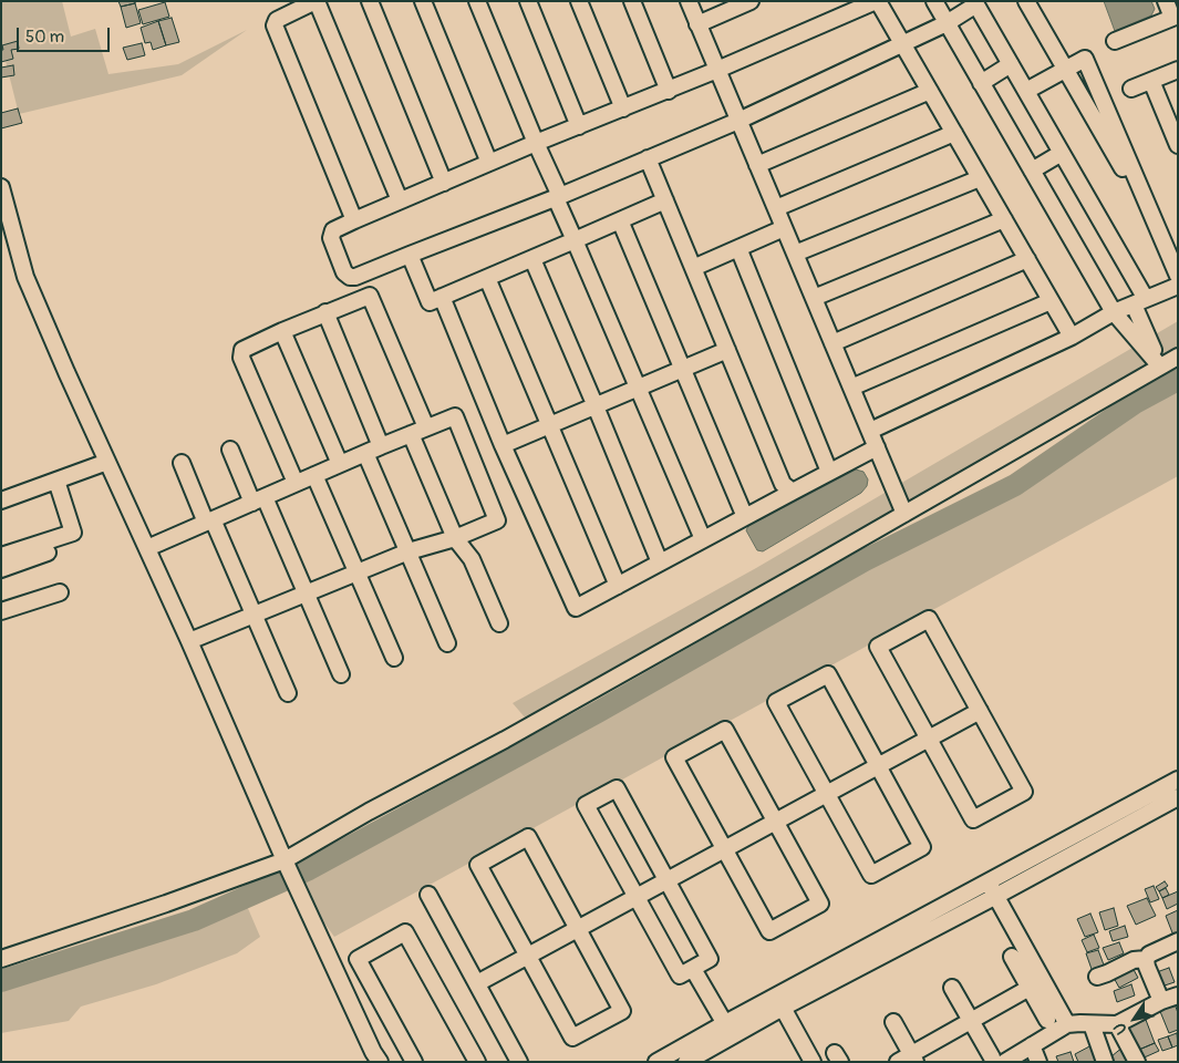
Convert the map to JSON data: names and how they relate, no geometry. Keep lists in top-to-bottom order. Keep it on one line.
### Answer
{"scale_bar":"50 m","north":"bottom left"}
